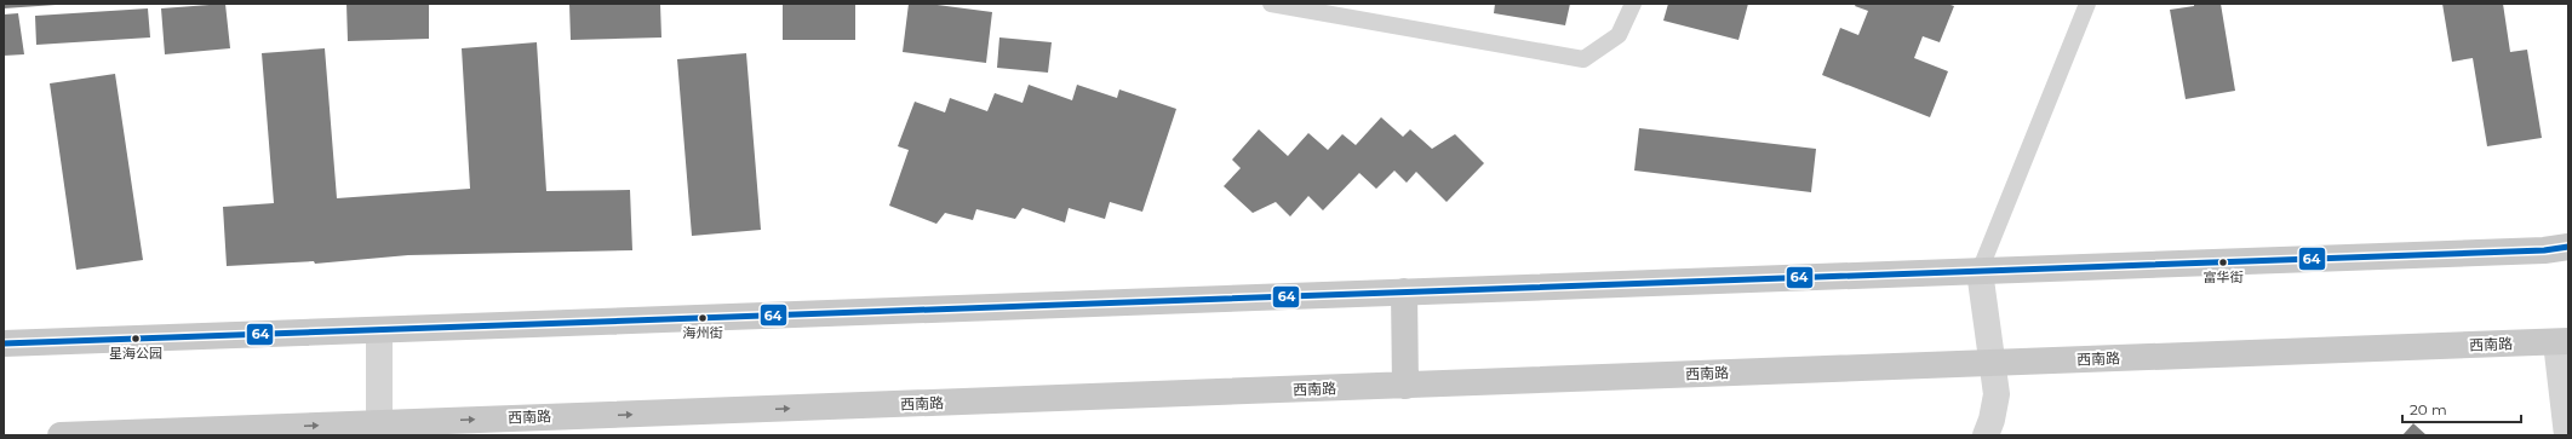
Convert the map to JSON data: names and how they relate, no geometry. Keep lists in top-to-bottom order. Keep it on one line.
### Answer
{"streets":{"main road":["西南路"]},"places":["富华街","海州街","星海公园"],"lines":["transit line 64"],"scale_bar":"20 m"}
